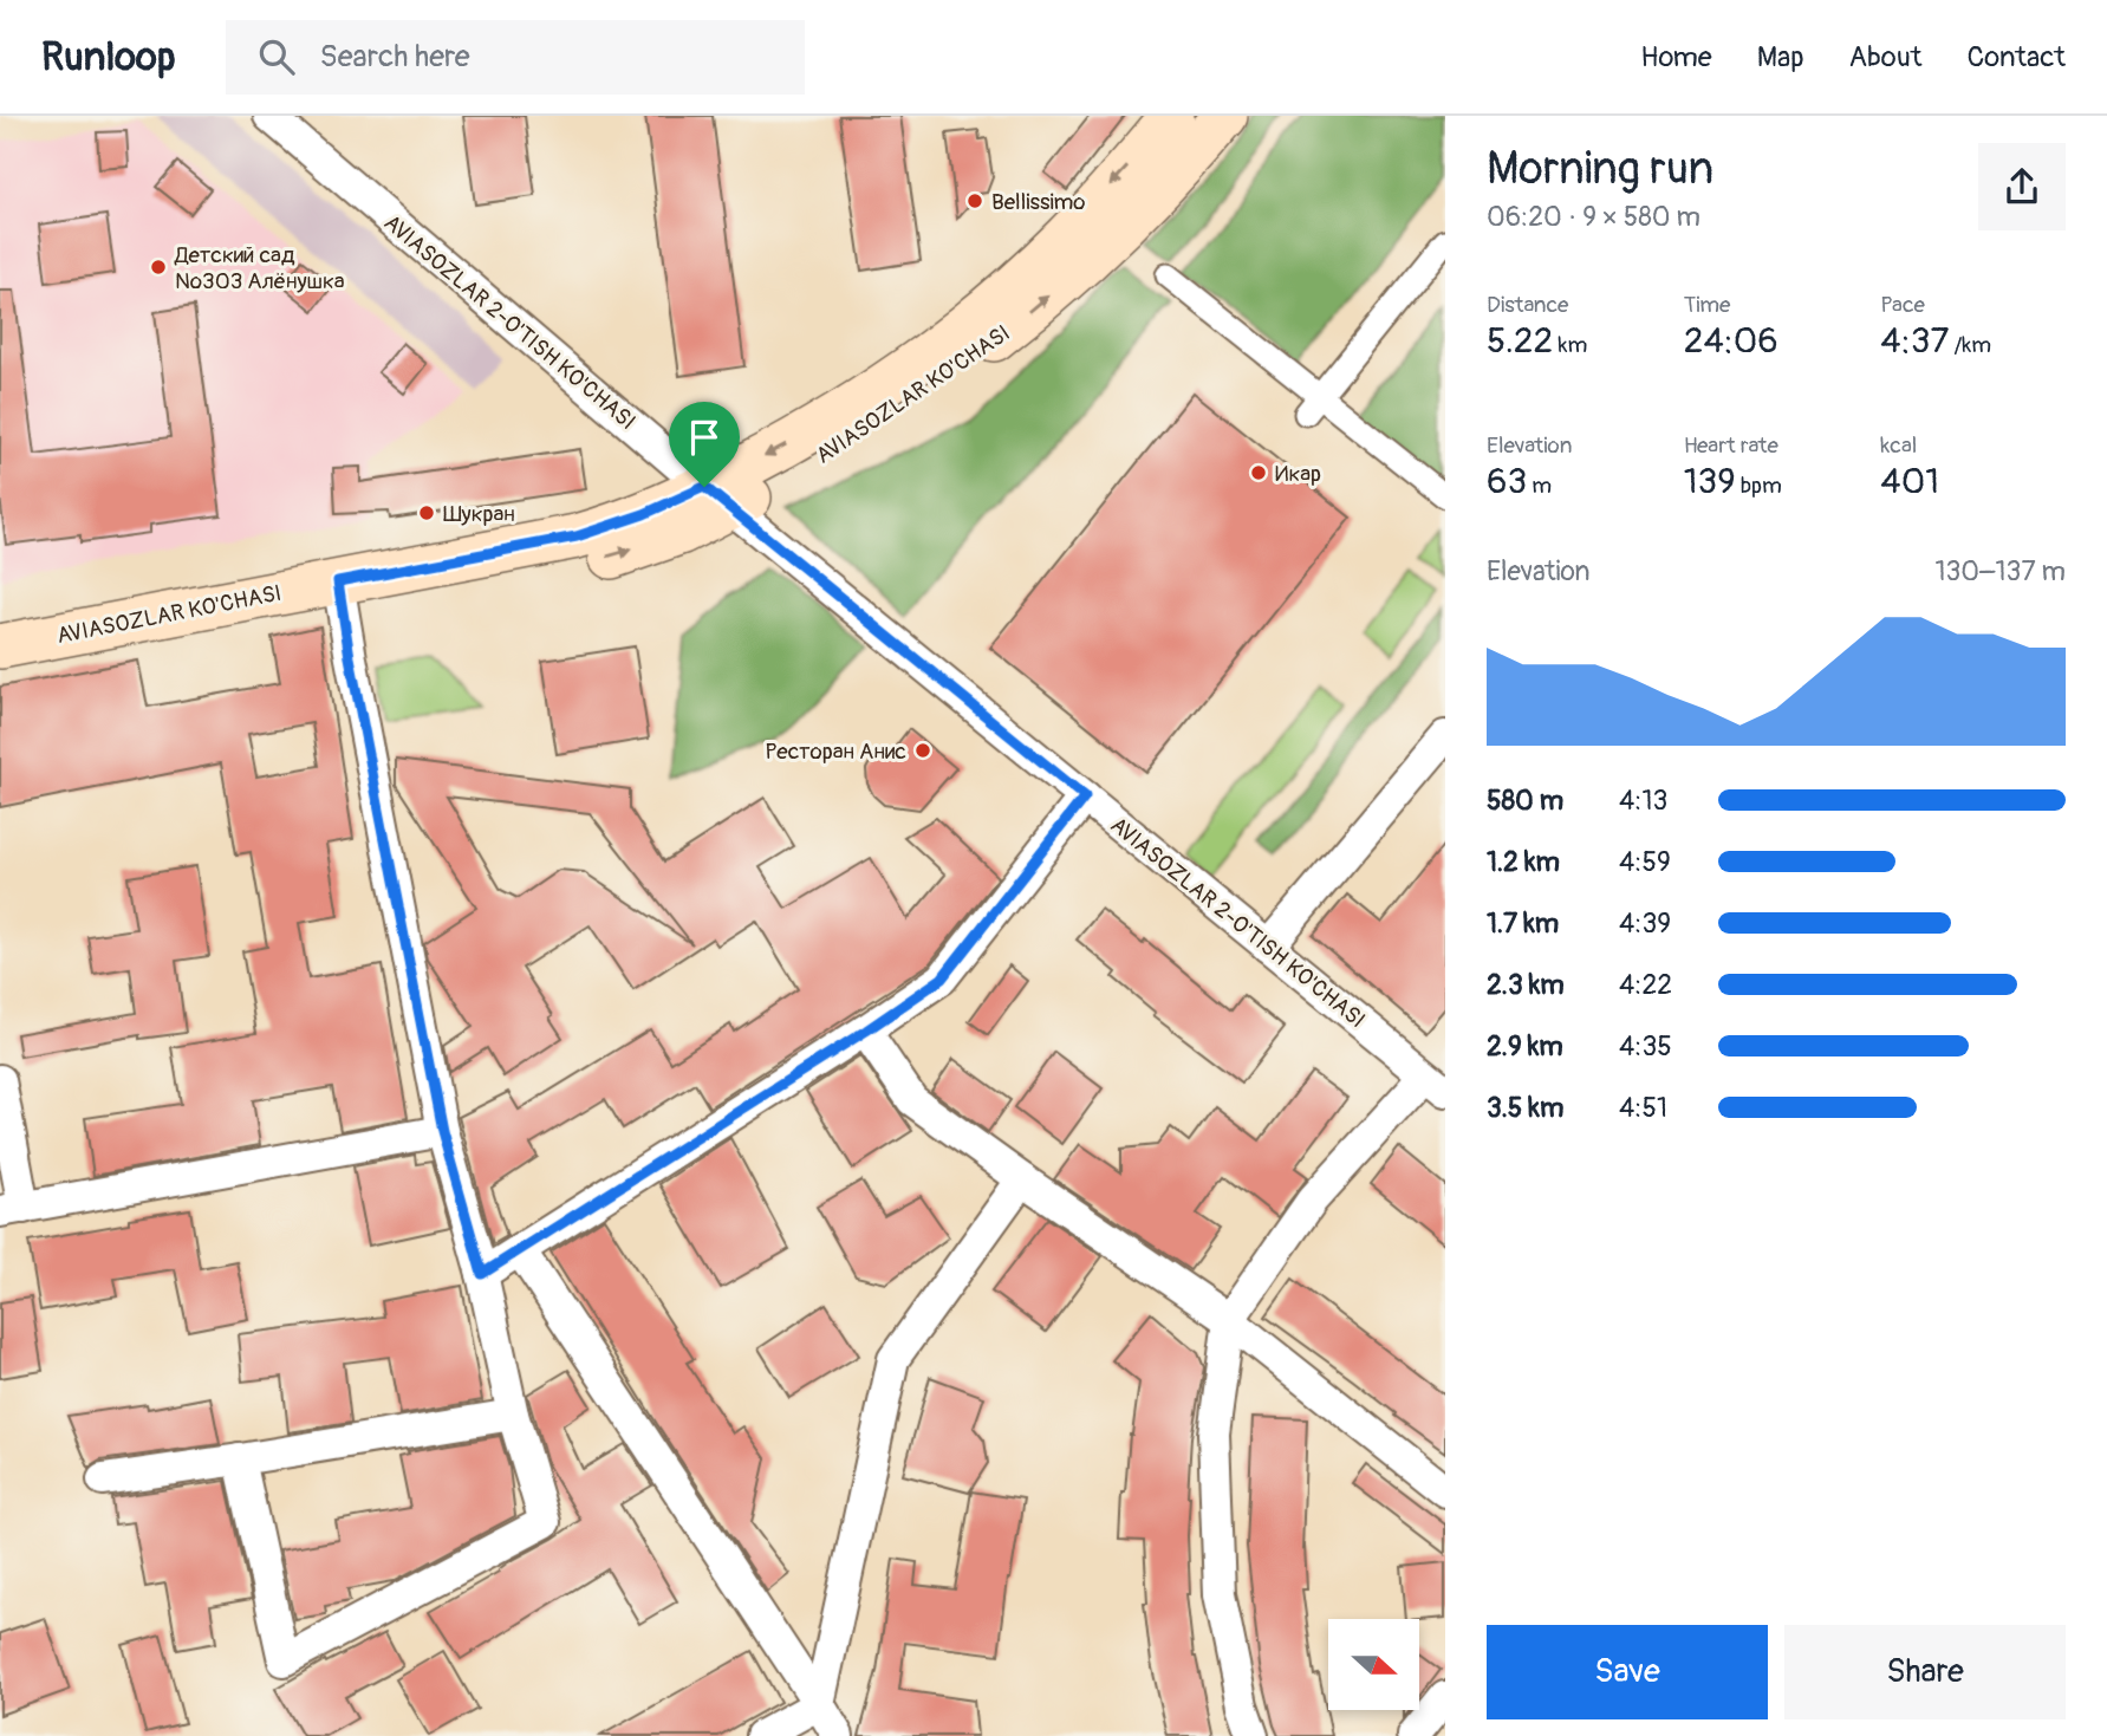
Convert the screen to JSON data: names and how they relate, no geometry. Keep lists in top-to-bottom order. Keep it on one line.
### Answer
{"streets":{"main road":["AVIASOZLAR KO'CHASI"],"street":["AVIASOZLAR 2-O'TISH KO'CHASI"]},"crossings":[["AVIASOZLAR 2-O'TISH KO'CHASI","AVIASOZLAR KO'CHASI"]],"places":["Bellissimo","Детский сад №303 Алёнушка","Икар","Шукран","Ресторан Анис"],"north":"right","page":{"header":"Runloop","search":"Search here","nav":["Home","Map","About","Contact"],"heading":["Morning run","06:20 · 9 × 580 m"],"stats":[["Distance","5.22 km"],["Time","24:06"],["Pace","4:37 /km"],["Elevation","63 m"],["Heart rate","139 bpm"],["kcal","401"]],"chart":["Elevation","130–137 m"],"list":[{"name":"580 m","note":"4:13"},{"name":"1.2 km","note":"4:59"},{"name":"1.7 km","note":"4:39"},{"name":"2.3 km","note":"4:22"},{"name":"2.9 km","note":"4:35"},{"name":"3.5 km","note":"4:51"}],"buttons":["Save","Share"]}}
